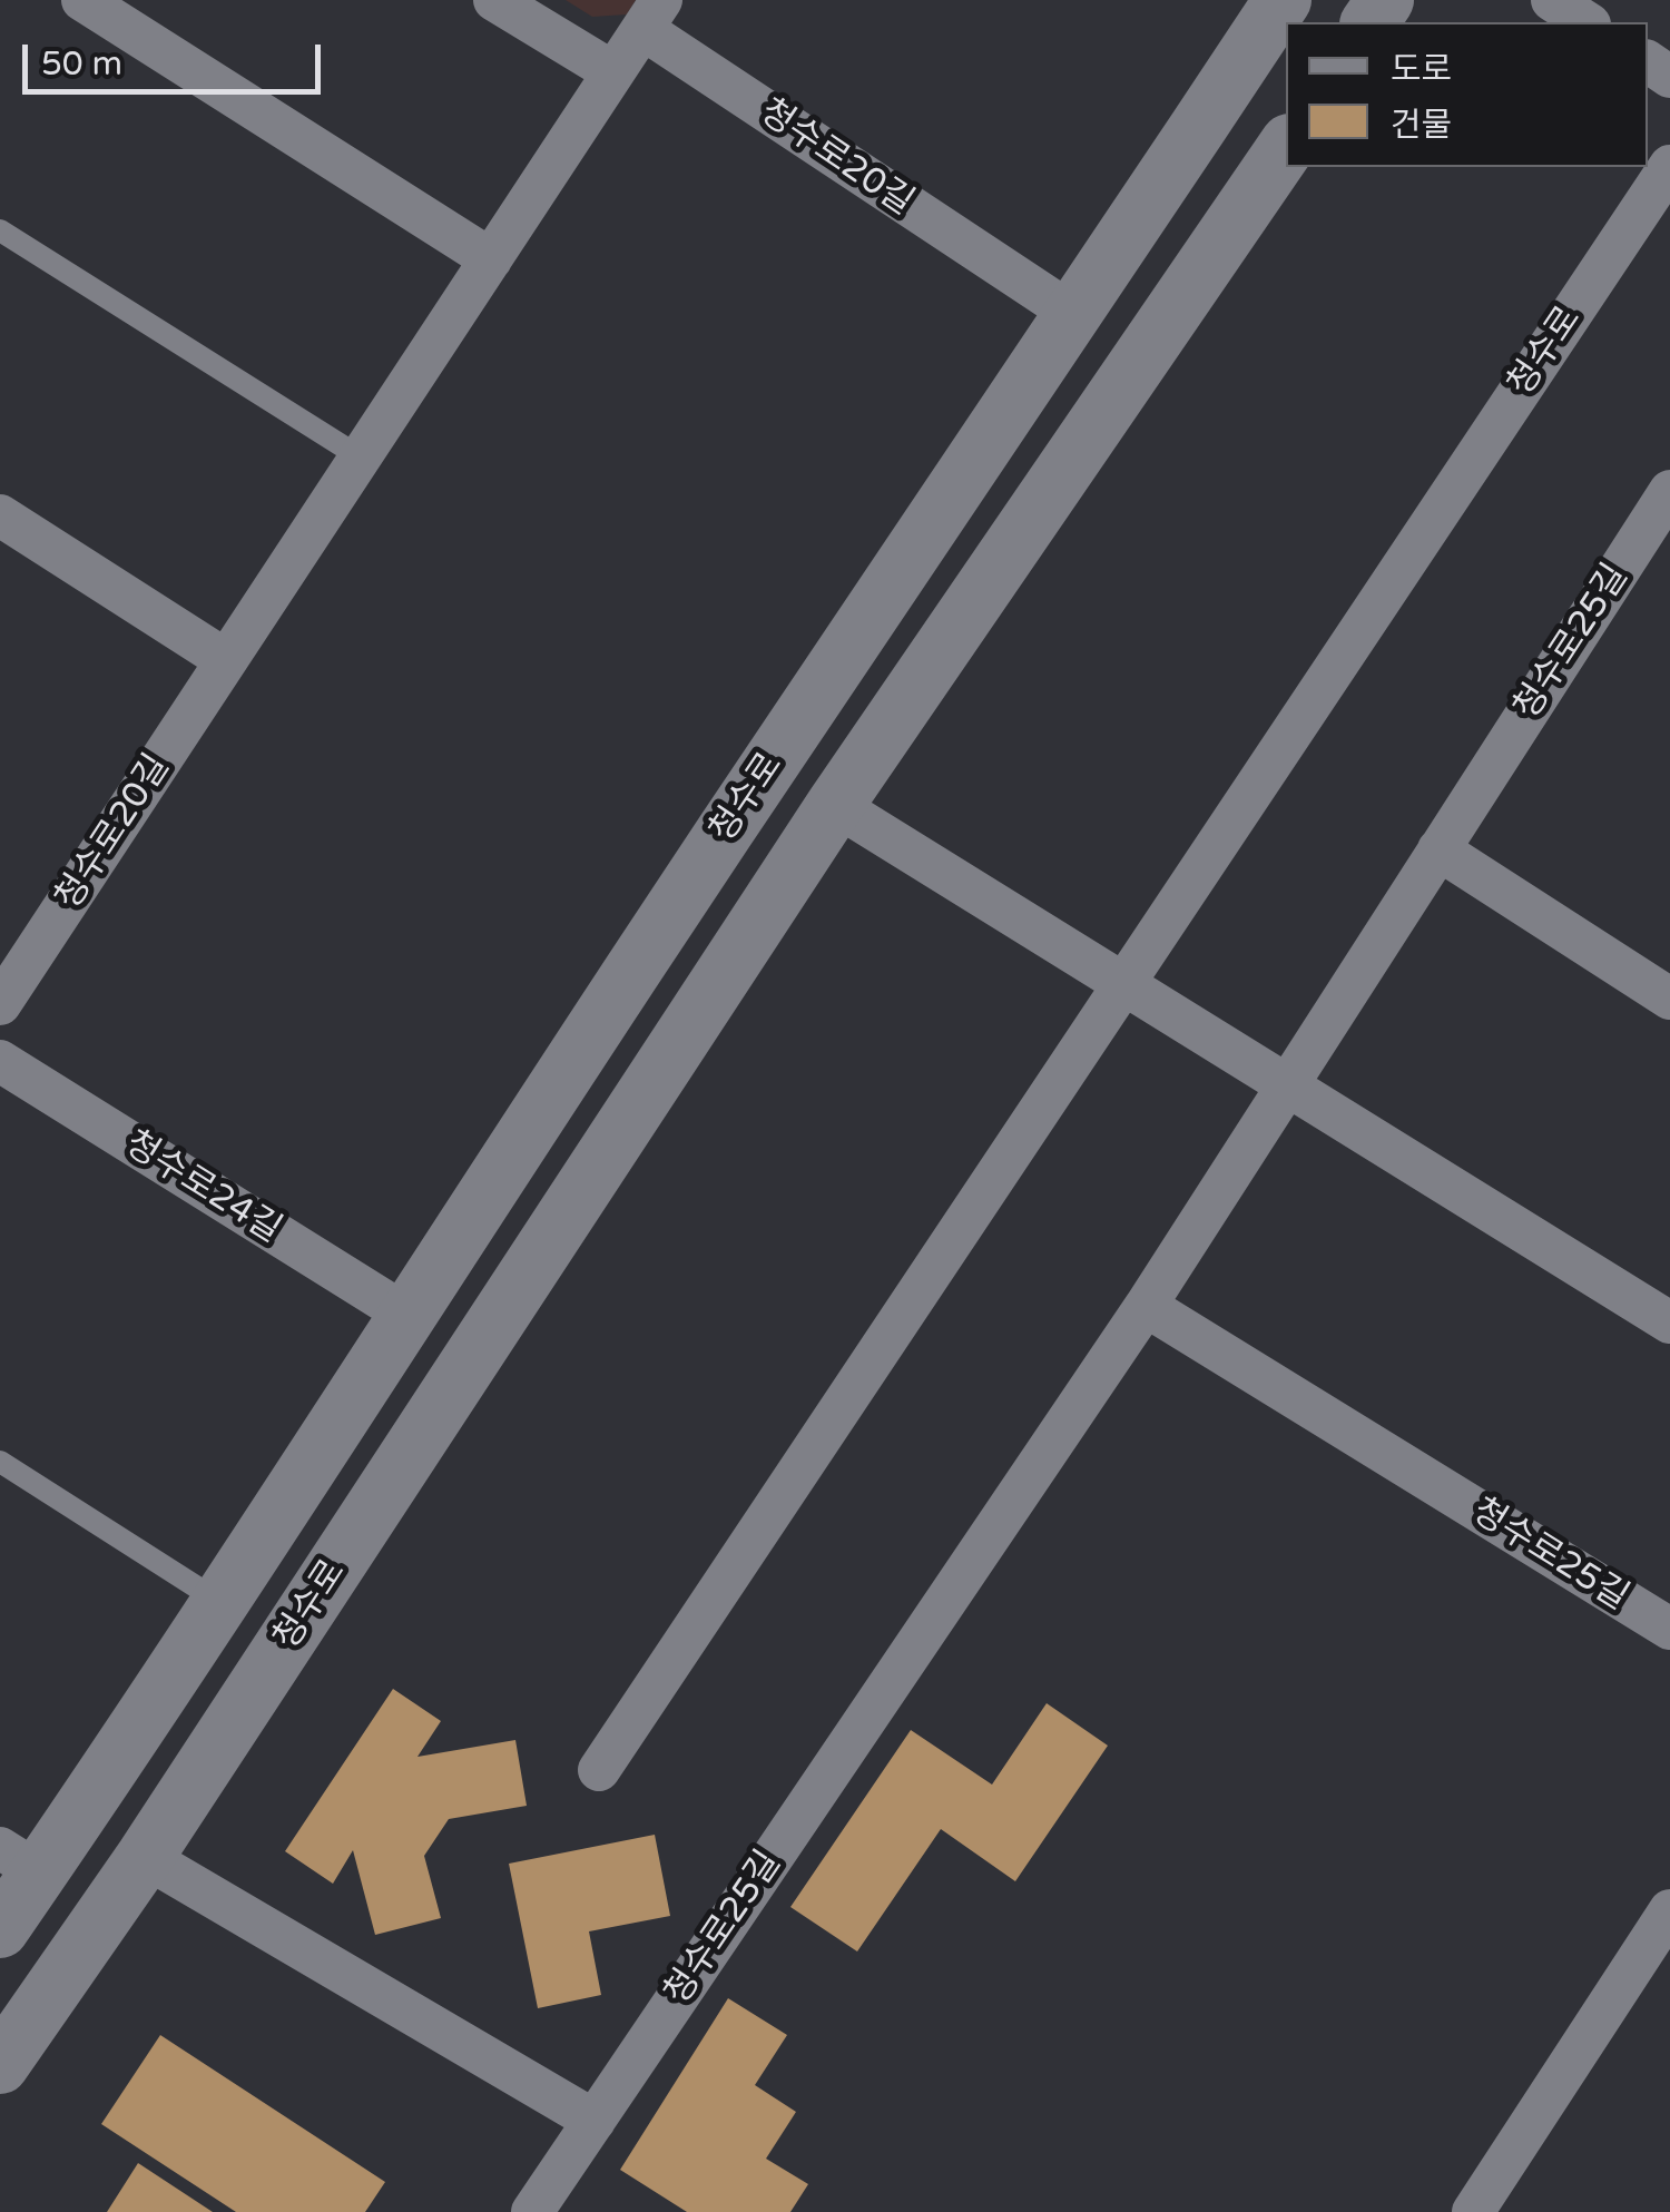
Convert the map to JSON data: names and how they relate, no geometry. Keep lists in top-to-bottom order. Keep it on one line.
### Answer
{"streets":{"main road":["청수로"],"street":["청수로20길","청수로25길","청수로24길"]},"crossings":[["청수로20길","청수로"],["청수로","청수로24길"]],"legend":["도로","건물"],"scale_bar":"50 m"}
